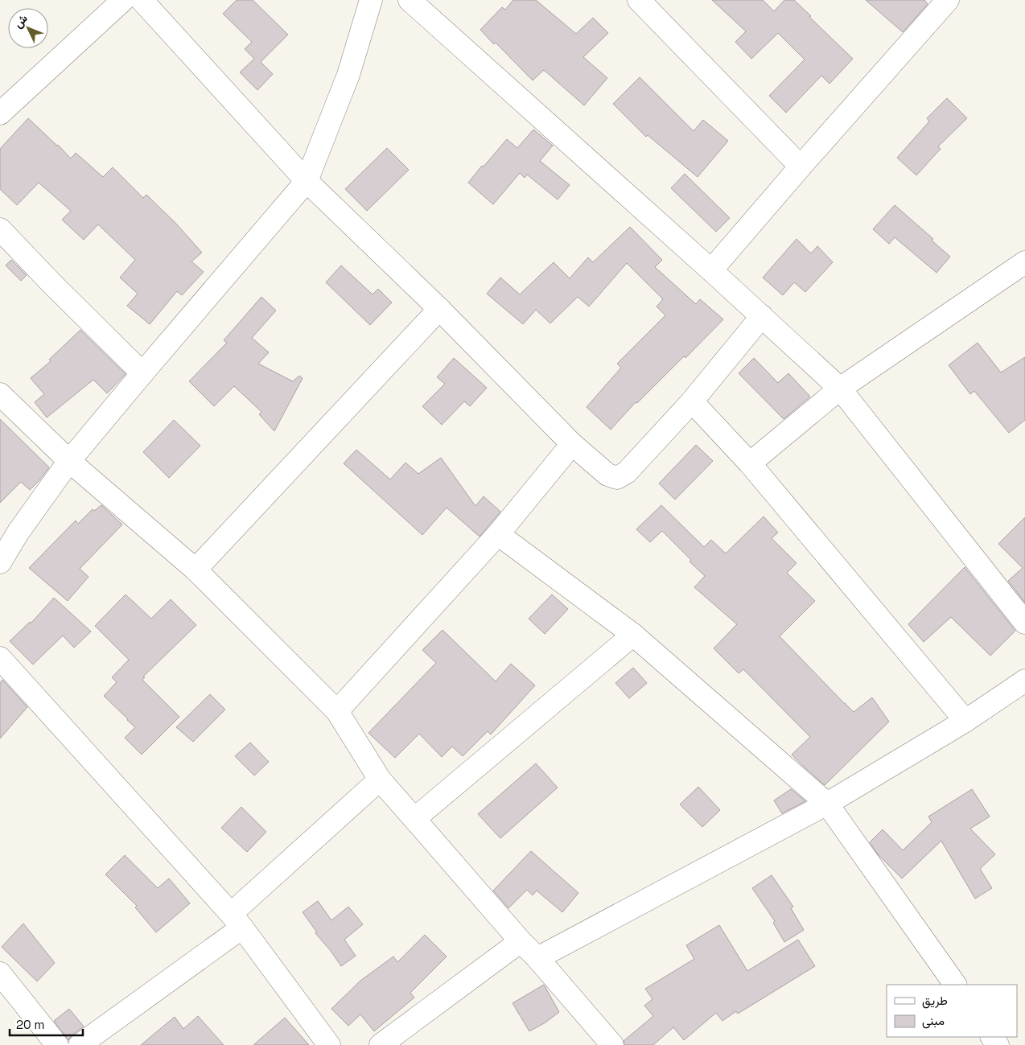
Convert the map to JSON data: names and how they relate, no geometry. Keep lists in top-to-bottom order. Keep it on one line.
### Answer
{"legend":["طريق","مبنى"],"scale_bar":"20 m","north":"top left"}
